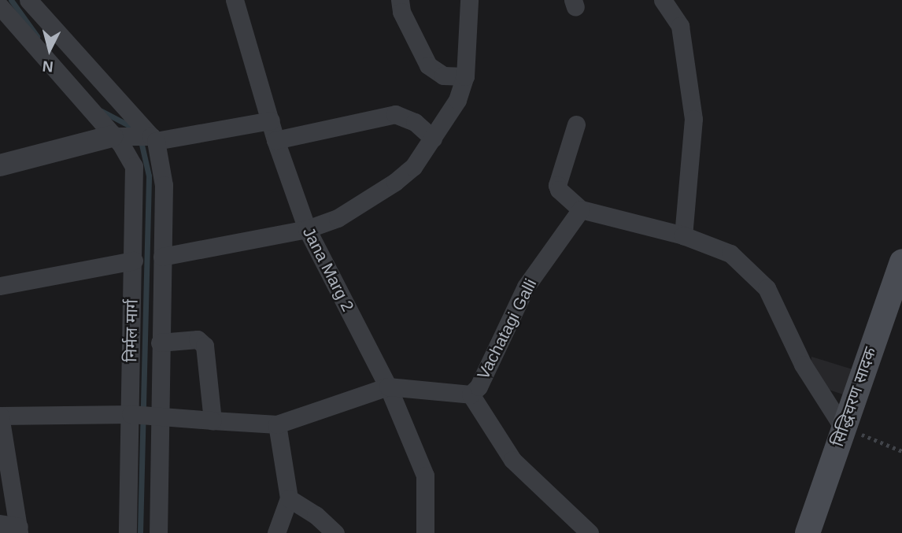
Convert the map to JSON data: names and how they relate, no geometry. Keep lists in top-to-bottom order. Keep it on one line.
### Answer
{"streets":{"main road":["सिद्धिचरण सादक"],"street":["Jana Marg 2","Vachatagi Galli","निर्मल मार्ग"]},"crossings":[["Jana Marg 2","Vachatagi Galli"]],"north":"bottom"}
